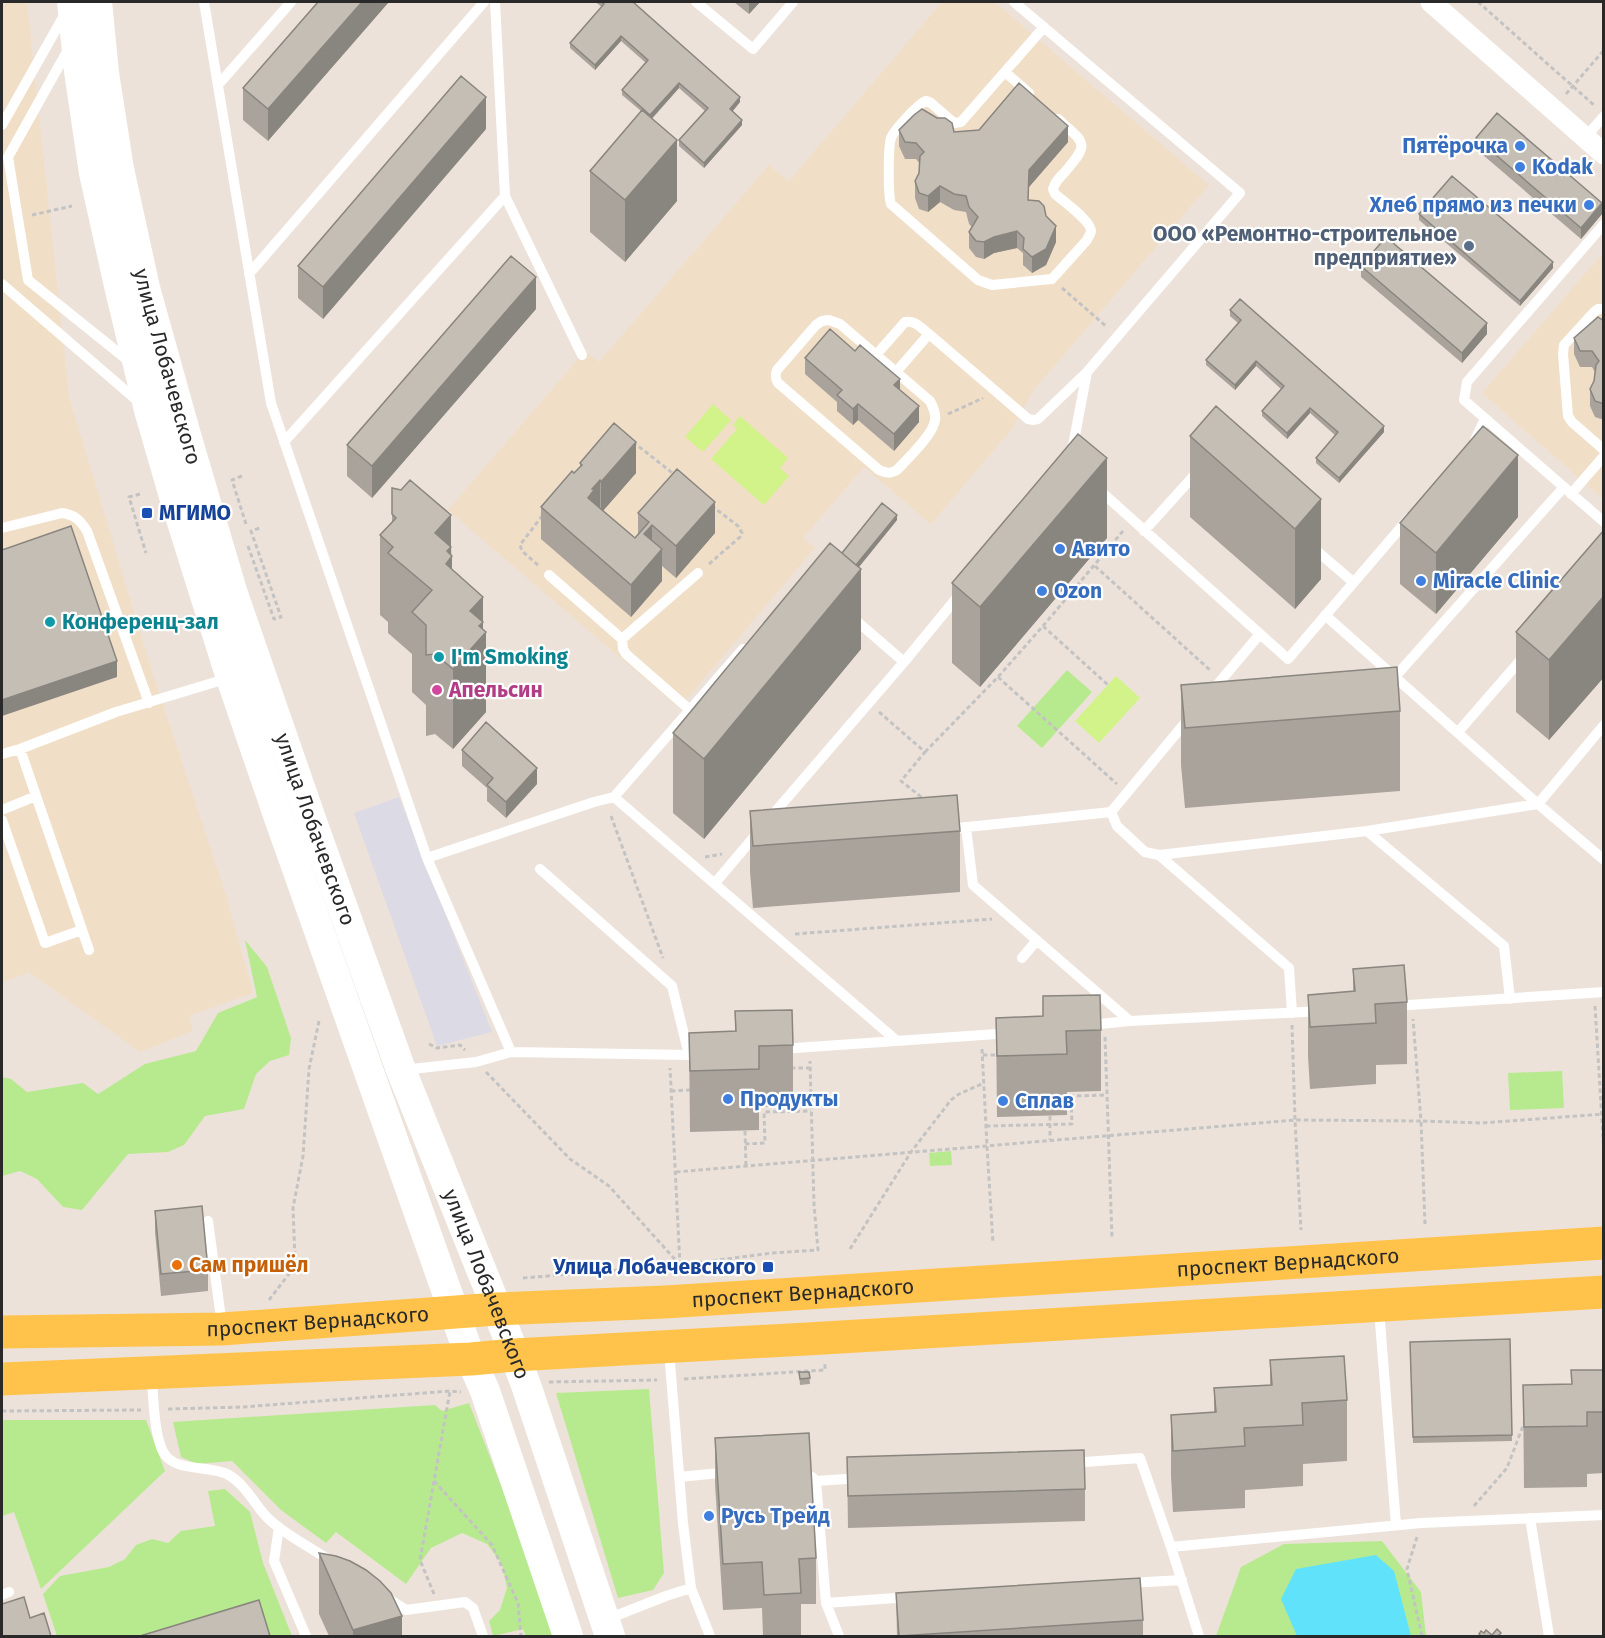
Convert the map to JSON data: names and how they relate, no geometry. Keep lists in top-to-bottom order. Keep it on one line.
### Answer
{"streets":{"main road":["улица Лобачевского","проспект Вернадского"]},"crossings":[["улица Лобачевского","проспект Вернадского"]],"places":{"other":["Пятёрочка","Kodak","Хлеб прямо из печки","ООО «Ремонтно-строительное предприятие»","Авито","Miracle Clinic","Ozon","Конференц-зал","I'm Smoking","Апельсин","Продукты","Сплав","Сам пришёл","Русь Трейд"],"transit":["МГИМО","Улица Лобачевского"]}}
